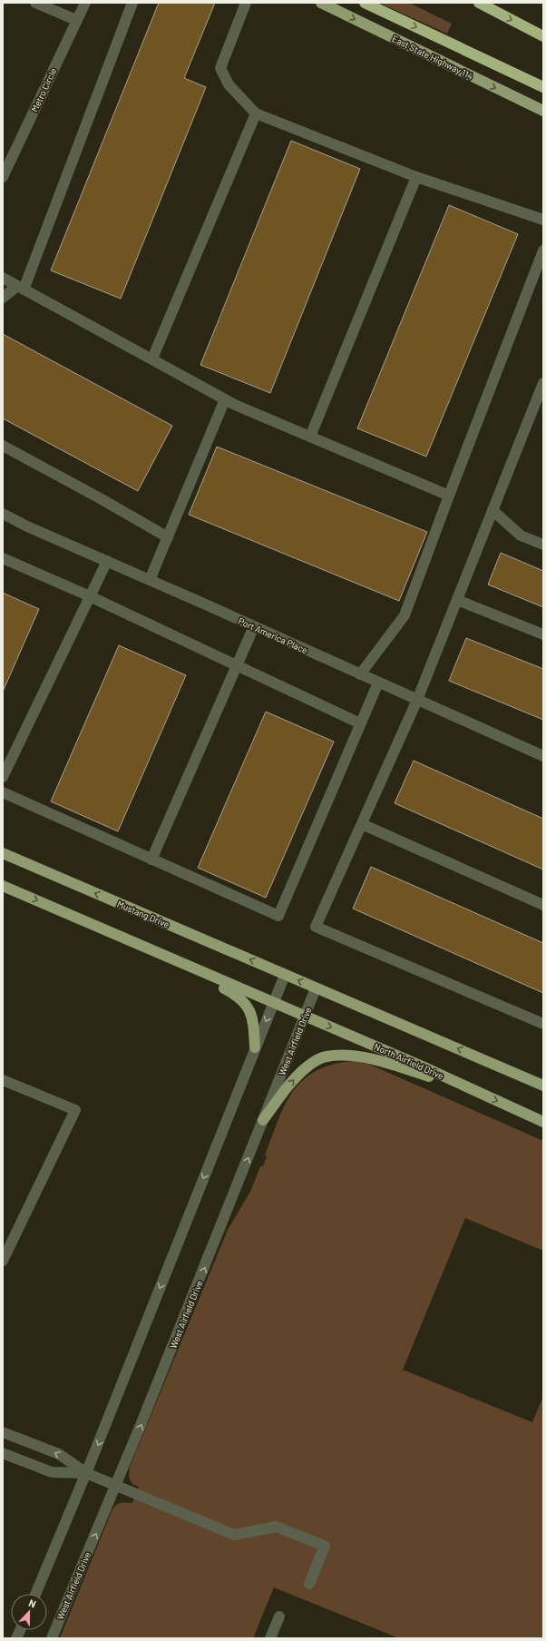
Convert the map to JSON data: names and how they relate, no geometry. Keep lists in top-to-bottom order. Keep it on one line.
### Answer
{"streets":{"main road":["East State Highway 114","Mustang Drive","North Airfield Drive"],"street":["Metro Circle","Port America Place","West Airfield Drive"]},"crossings":[["West Airfield Drive","North Airfield Drive"]],"one_way":["East State Highway 114"],"north":"top"}
